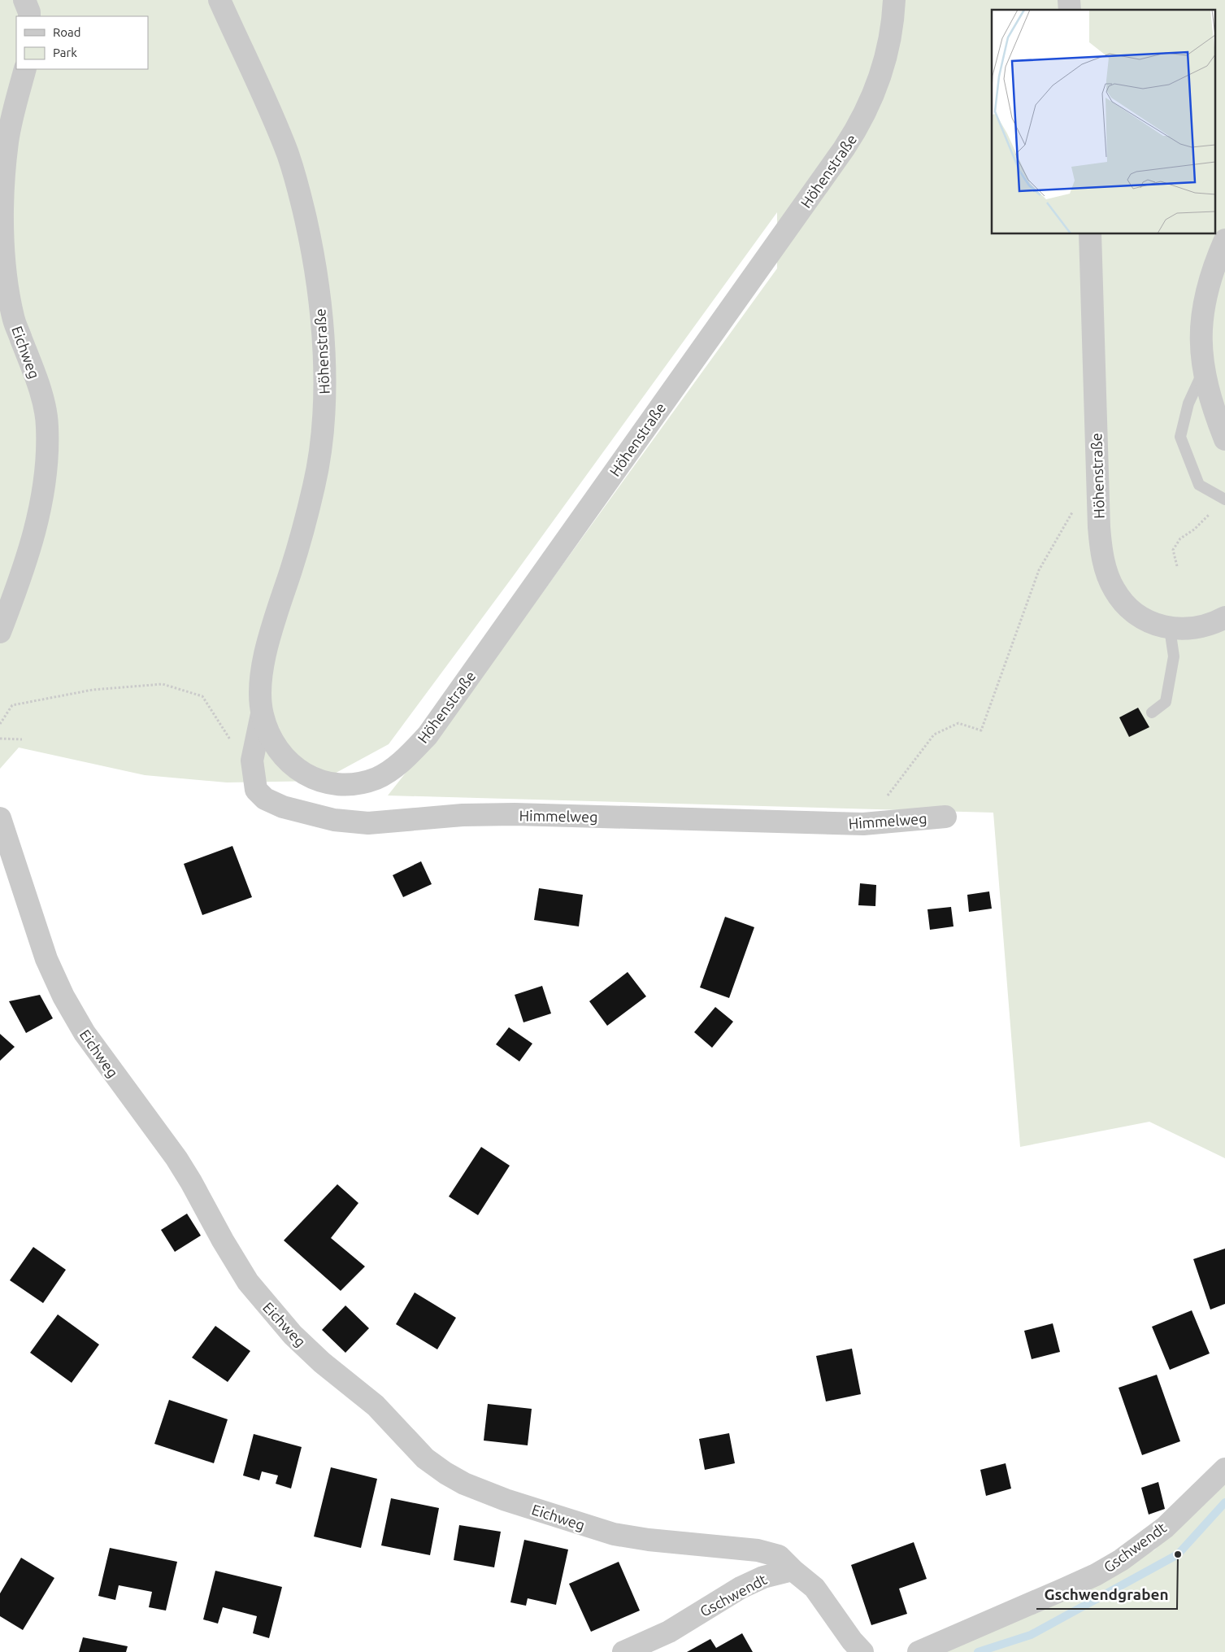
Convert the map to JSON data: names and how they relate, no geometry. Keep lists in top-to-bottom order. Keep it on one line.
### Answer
{"streets":{"street":["Höhenstraße","Eichweg","Himmelweg","Gschwendt"]},"crossings":[["Höhenstraße","Himmelweg"],["Eichweg","Gschwendt"]],"places":["Gschwendgraben"],"legend":["Road","Park"]}
